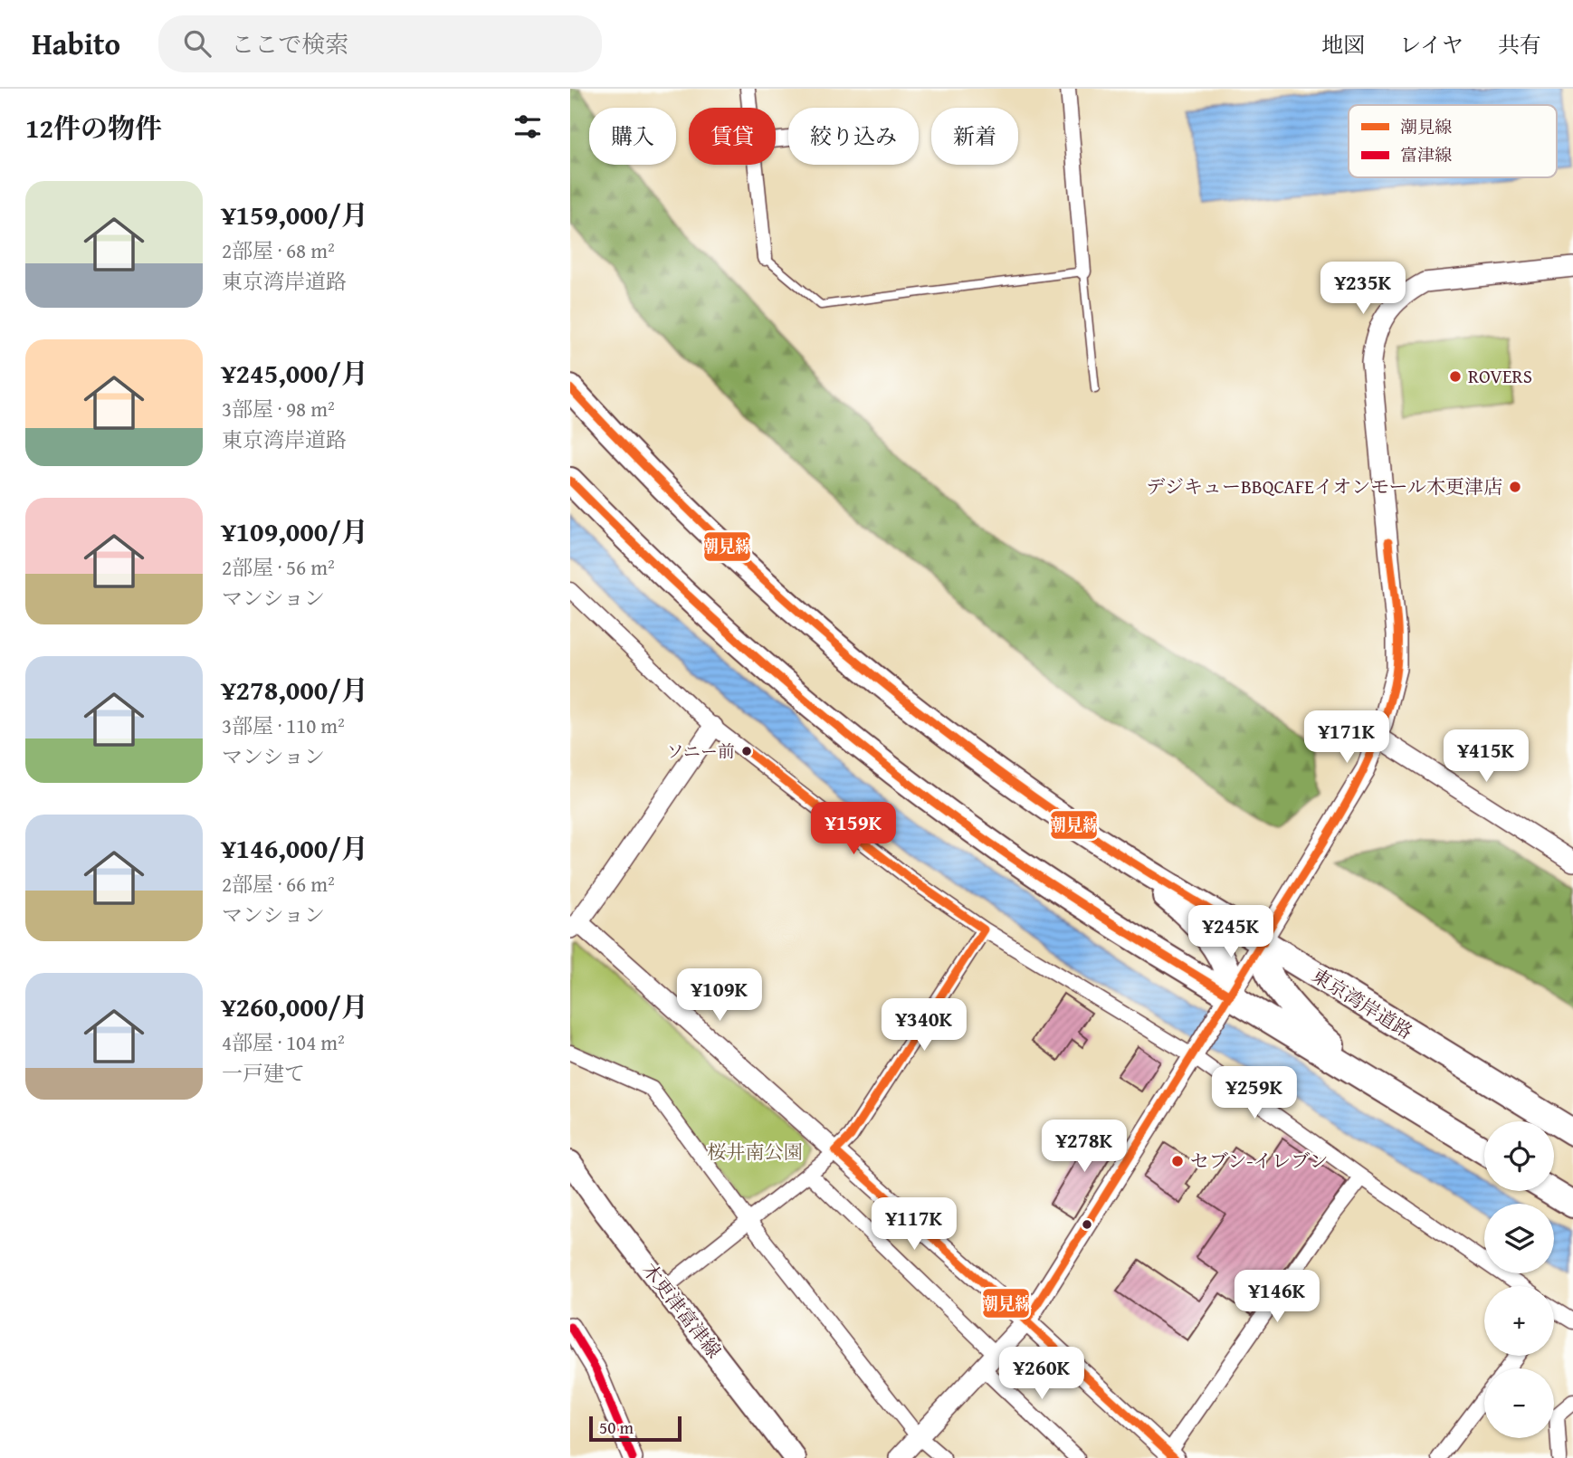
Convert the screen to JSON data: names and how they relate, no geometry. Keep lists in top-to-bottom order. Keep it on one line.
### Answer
{"streets":{"highway":["東京湾岸道路"],"main road":["木更津富津線"]},"parks":["桜井南公園"],"places":["ROVERS","デジキューBBQCAFEイオンモール木更津店","ソニー前","セブン-イレブン"],"lines":["transit line 潮見線","transit line 富津線"],"legend":["潮見線","富津線"],"scale_bar":"50 m","page":{"header":"Habito","search":"ここで検索","nav":["地図","レイヤ","共有"],"heading":"12件の物件","chip":["購入","賃貸","絞り込み","新着"],"list":[{"name":"¥159,000/月","note":"2部屋 · 68 m² · 東京湾岸道路"},{"name":"¥245,000/月","note":"3部屋 · 98 m² · 東京湾岸道路"},{"name":"¥109,000/月","note":"2部屋 · 56 m² · マンション"},{"name":"¥278,000/月","note":"3部屋 · 110 m² · マンション"},{"name":"¥146,000/月","note":"2部屋 · 66 m² · マンション"},{"name":"¥260,000/月","note":"4部屋 · 104 m² · 一戸建て"}],"price":["¥235K","¥171K","¥415K","¥159K","¥245K","¥109K","¥340K","¥259K","¥278K","¥117K","¥146K","¥260K"],"map_buttons":["+","−"],"scale":"50 m"}}
